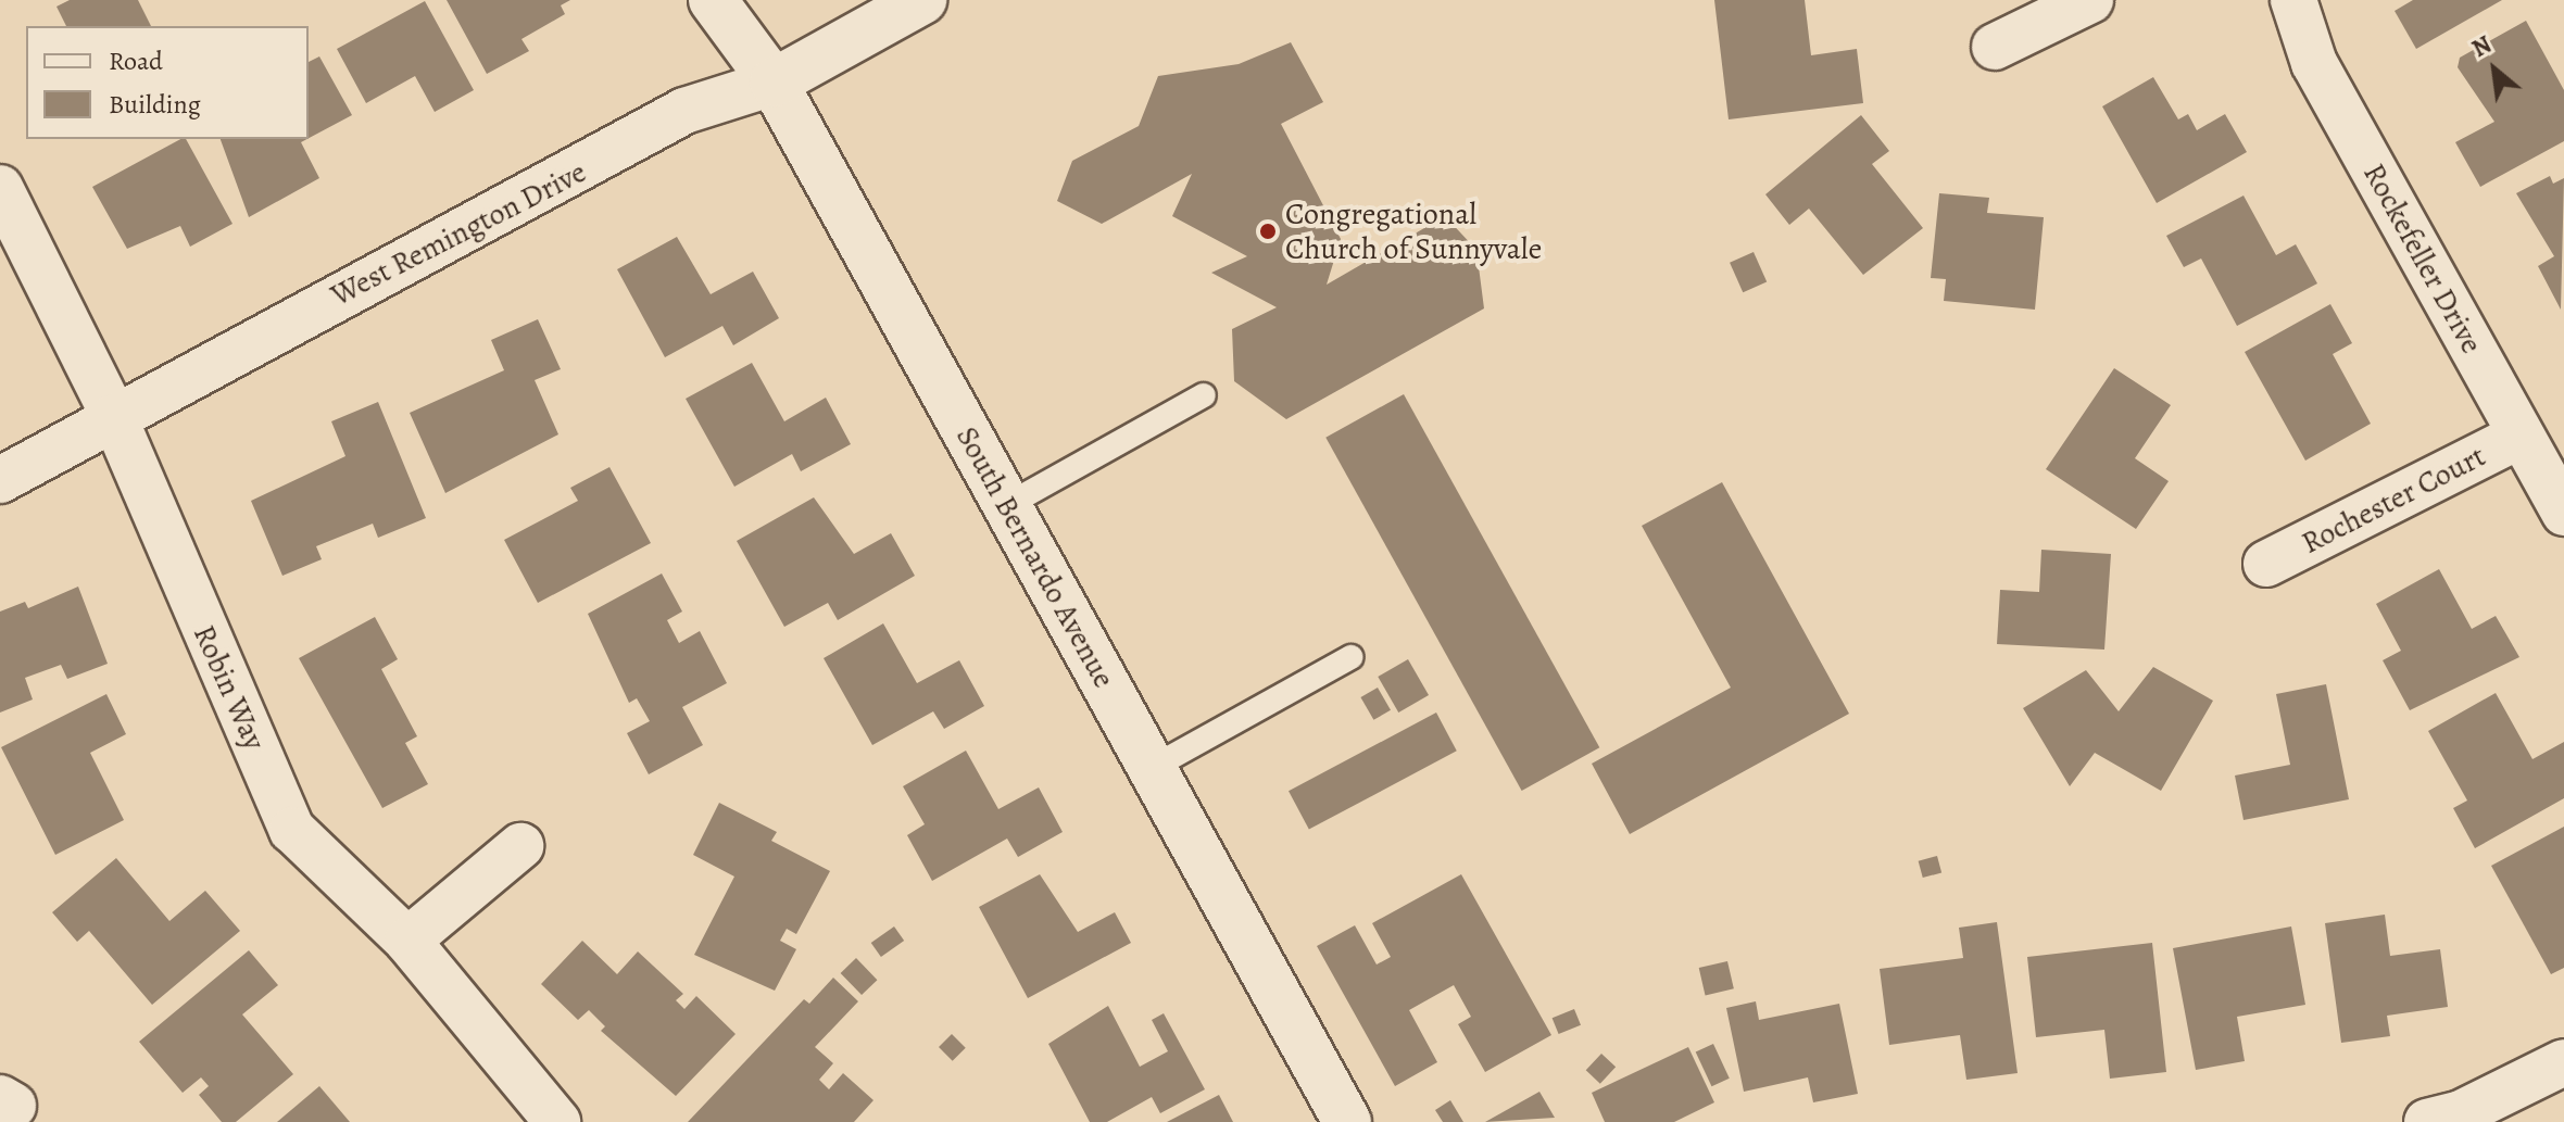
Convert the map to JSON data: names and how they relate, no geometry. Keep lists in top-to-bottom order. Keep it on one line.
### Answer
{"streets":{"street":["West Remington Drive","Rockefeller Drive","Rochester Court","South Bernardo Avenue","Robin Way"]},"crossings":[["West Remington Drive","South Bernardo Avenue"],["West Remington Drive","Robin Way"],["Rockefeller Drive","Rochester Court"]],"places":["Congregational Church of Sunnyvale"],"legend":["Road","Building"],"north":"top left"}
